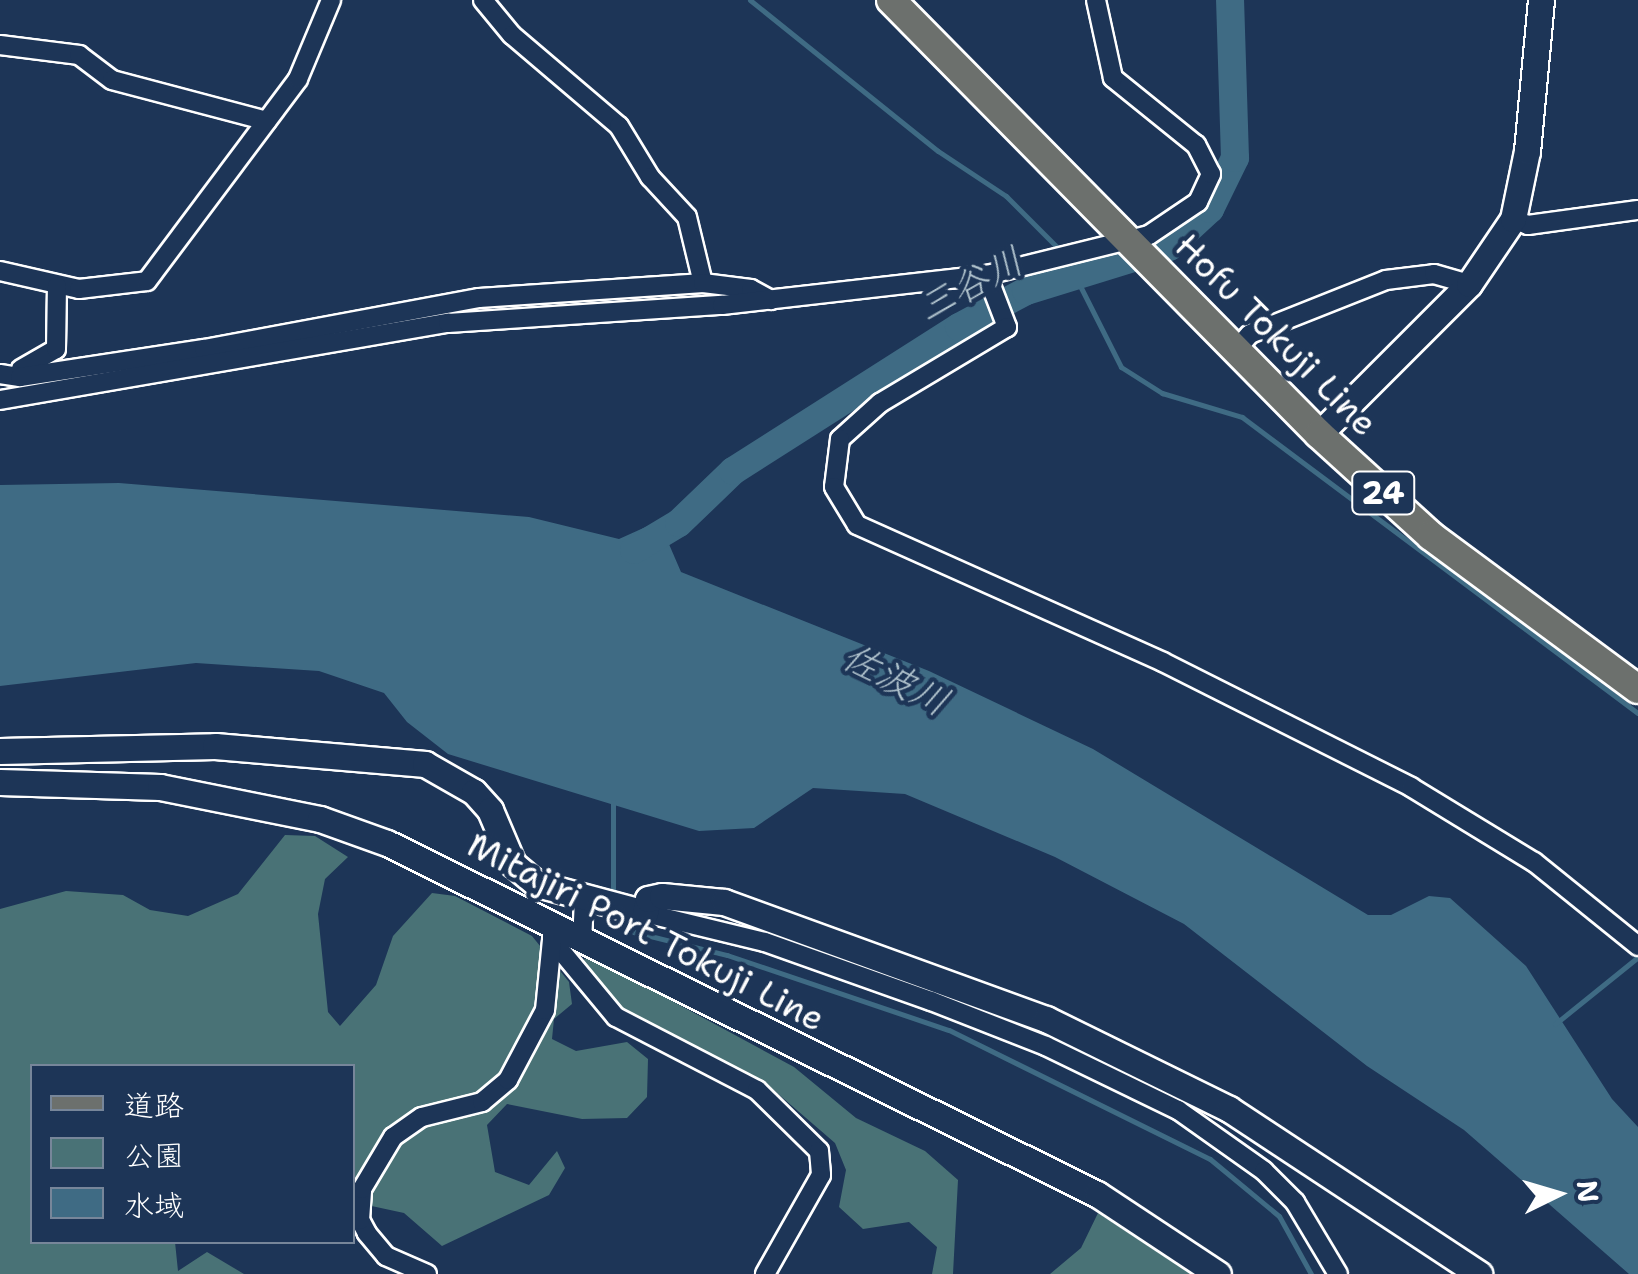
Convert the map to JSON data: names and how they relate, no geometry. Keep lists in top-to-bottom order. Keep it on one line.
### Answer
{"streets":{"main road":["Hofu Tokuji Line","24","Mitajiri Port Tokuji Line"]},"water":["三谷川","佐波川"],"legend":["道路","公園","水域"],"north":"right"}
